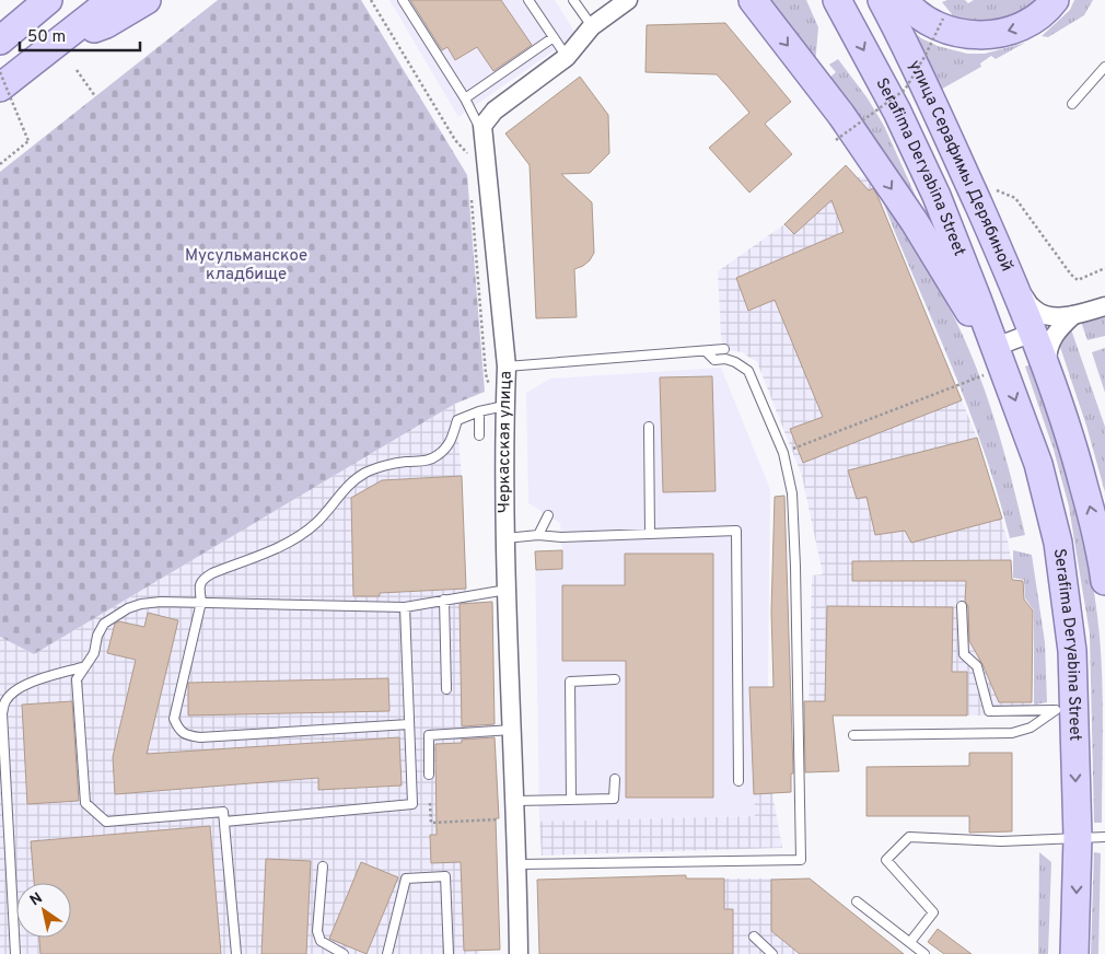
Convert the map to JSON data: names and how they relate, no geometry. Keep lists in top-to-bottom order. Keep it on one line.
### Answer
{"streets":{"main road":["улица Серафимы Дерябиной","Serafima Deryabina Street"],"street":["Черкасская улица"]},"parks":["Мусульманское кладбище"],"scale_bar":"50 m","north":"top left"}
